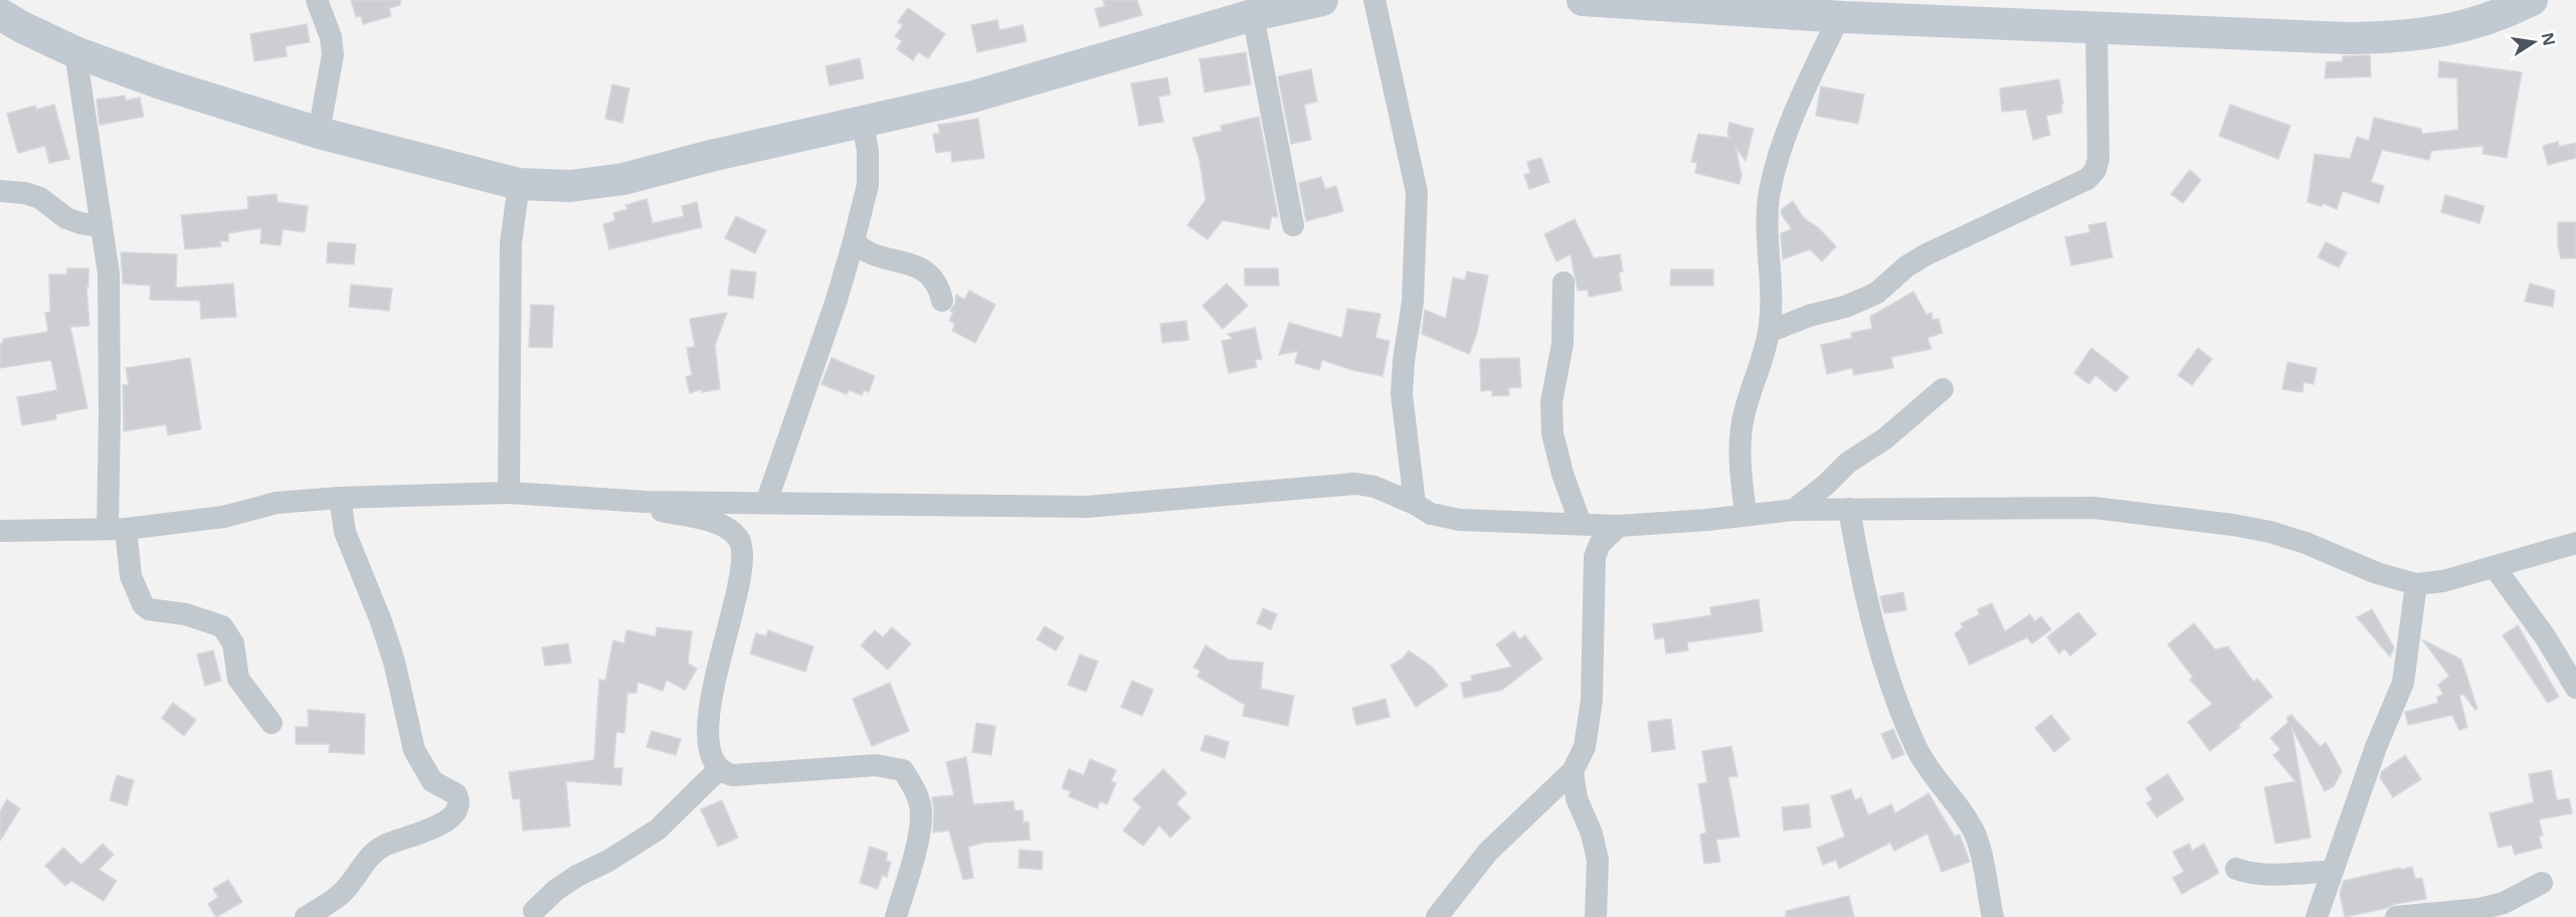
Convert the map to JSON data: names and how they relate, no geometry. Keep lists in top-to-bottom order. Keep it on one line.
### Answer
{"north":"right"}
